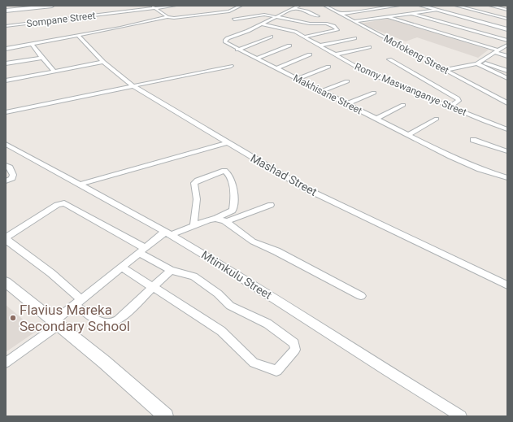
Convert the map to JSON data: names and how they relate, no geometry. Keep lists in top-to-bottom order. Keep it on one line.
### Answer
{"streets":{"street":["Sompane Street","Mofokeng Street","Ronny Maswanganye Street","Makhisane Street","Mashad Street","Mtimkulu Street"]},"crossings":[["Ronny Maswanganye Street","Makhisane Street"]],"places":["Flavius Mareka Secondary School"]}
